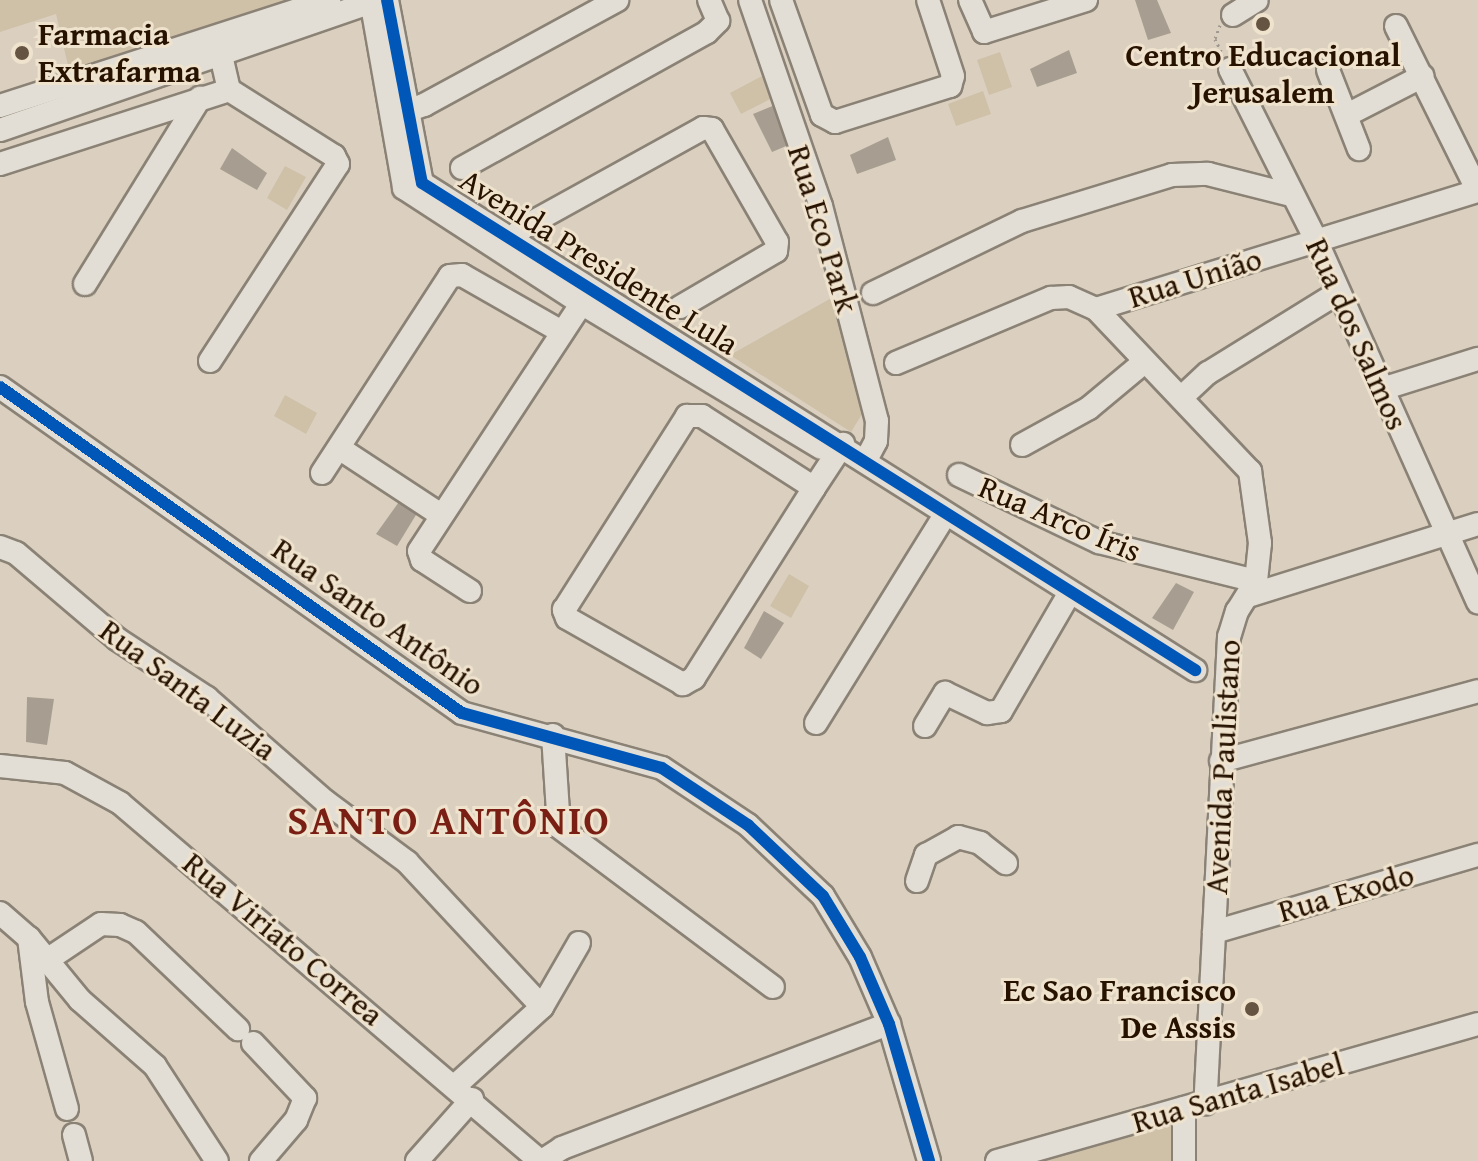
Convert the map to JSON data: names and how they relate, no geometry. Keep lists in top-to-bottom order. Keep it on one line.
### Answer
{"streets":{"street":["Rua Eco Park","Avenida Presidente Lula","Rua União","Rua dos Salmos","Rua Arco Íris","Rua Santo Antônio","Rua Santa Luzia","Avenida Paulistano","Rua Exodo","Rua Viriato Correa","Rua Santa Isabel"]},"crossings":[["Rua Eco Park","Avenida Presidente Lula"],["Rua União","Rua dos Salmos"],["Rua União","Avenida Paulistano"],["Rua dos Salmos","Rua Arco Íris"],["Rua Arco Íris","Avenida Paulistano"],["Avenida Paulistano","Rua Exodo"],["Avenida Paulistano","Rua Santa Isabel"]],"districts":["SANTO ANTÔNIO"],"places":["Centro Educacional Jerusalem","Farmacia Extrafarma","Ec Sao Francisco De Assis"]}
